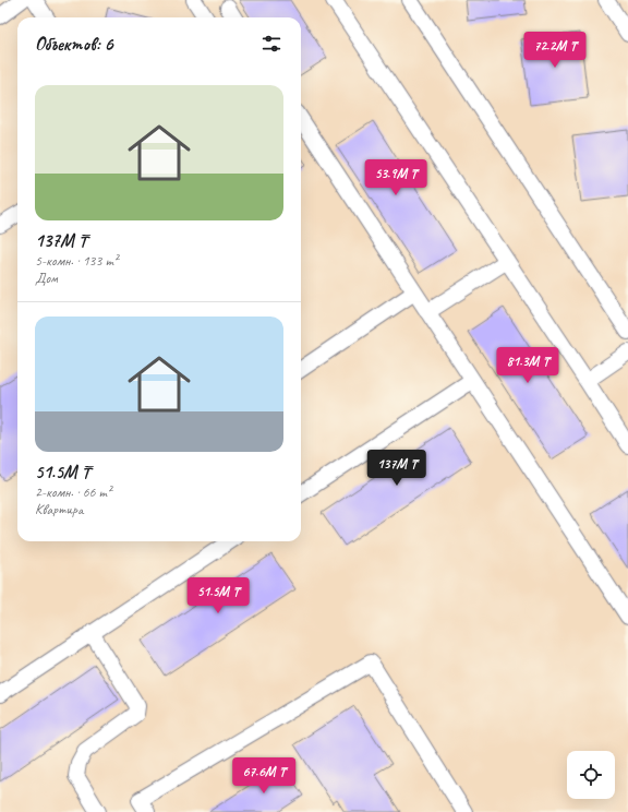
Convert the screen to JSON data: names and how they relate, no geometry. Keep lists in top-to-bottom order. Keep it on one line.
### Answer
{"page":{"heading":"Объектов: 6","price":["72.2M ₸","53.9M ₸","81.3M ₸","137M ₸","51.5M ₸","67.6M ₸"],"list":[{"name":"137M ₸","note":"5-комн. · 133 m² · Дом"},{"name":"51.5M ₸","note":"2-комн. · 66 m² · Квартира"}]}}
